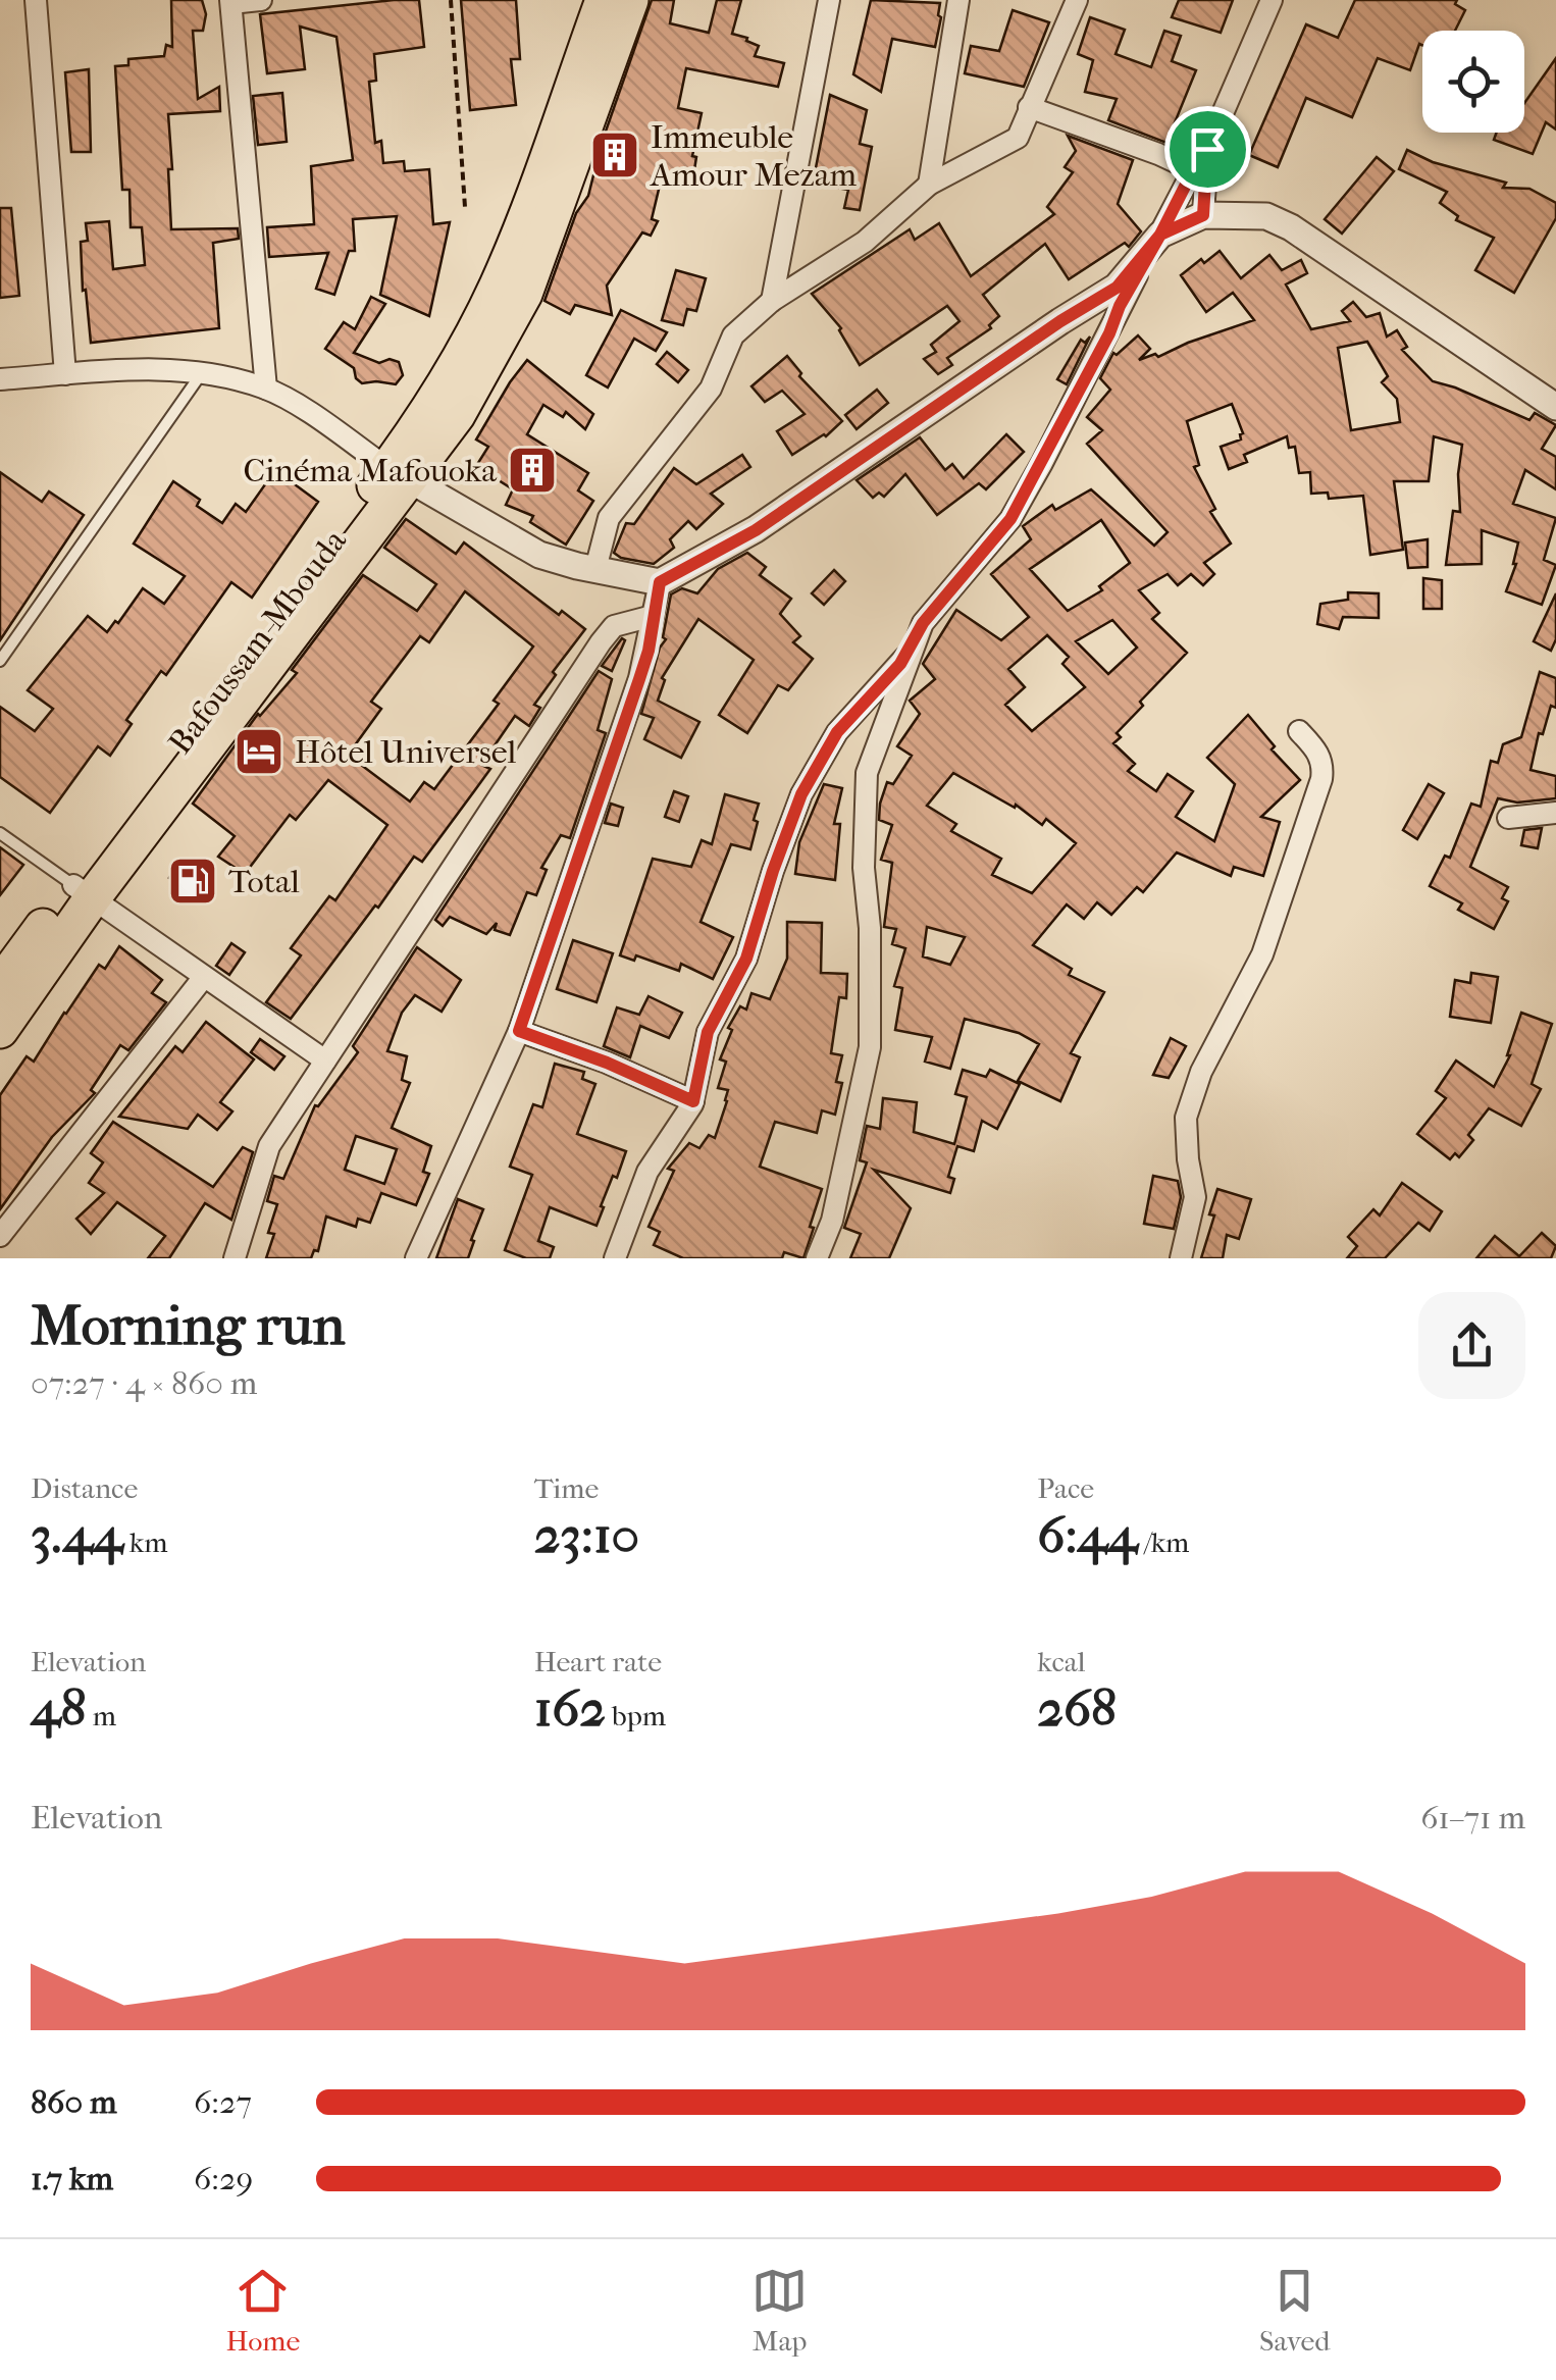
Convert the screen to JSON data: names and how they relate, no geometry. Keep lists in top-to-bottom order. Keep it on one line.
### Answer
{"streets":{"highway":["Bafoussam-Mbouda"]},"places":{"building":["Immeuble Amour Mezam","Cinéma Mafouoka"],"hotel":["Hôtel Universel"],"fuel station":["Total"]},"page":{"heading":["Morning run","07:27 · 4 × 860 m"],"stats":[["Distance","3.44 km"],["Time","23:10"],["Pace","6:44 /km"],["Elevation","48 m"],["Heart rate","162 bpm"],["kcal","268"]],"chart":["Elevation","61–71 m"],"list":[{"name":"860 m","note":"6:27"},{"name":"1.7 km","note":"6:29"}],"tabs":["Home","Map","Saved"]}}
